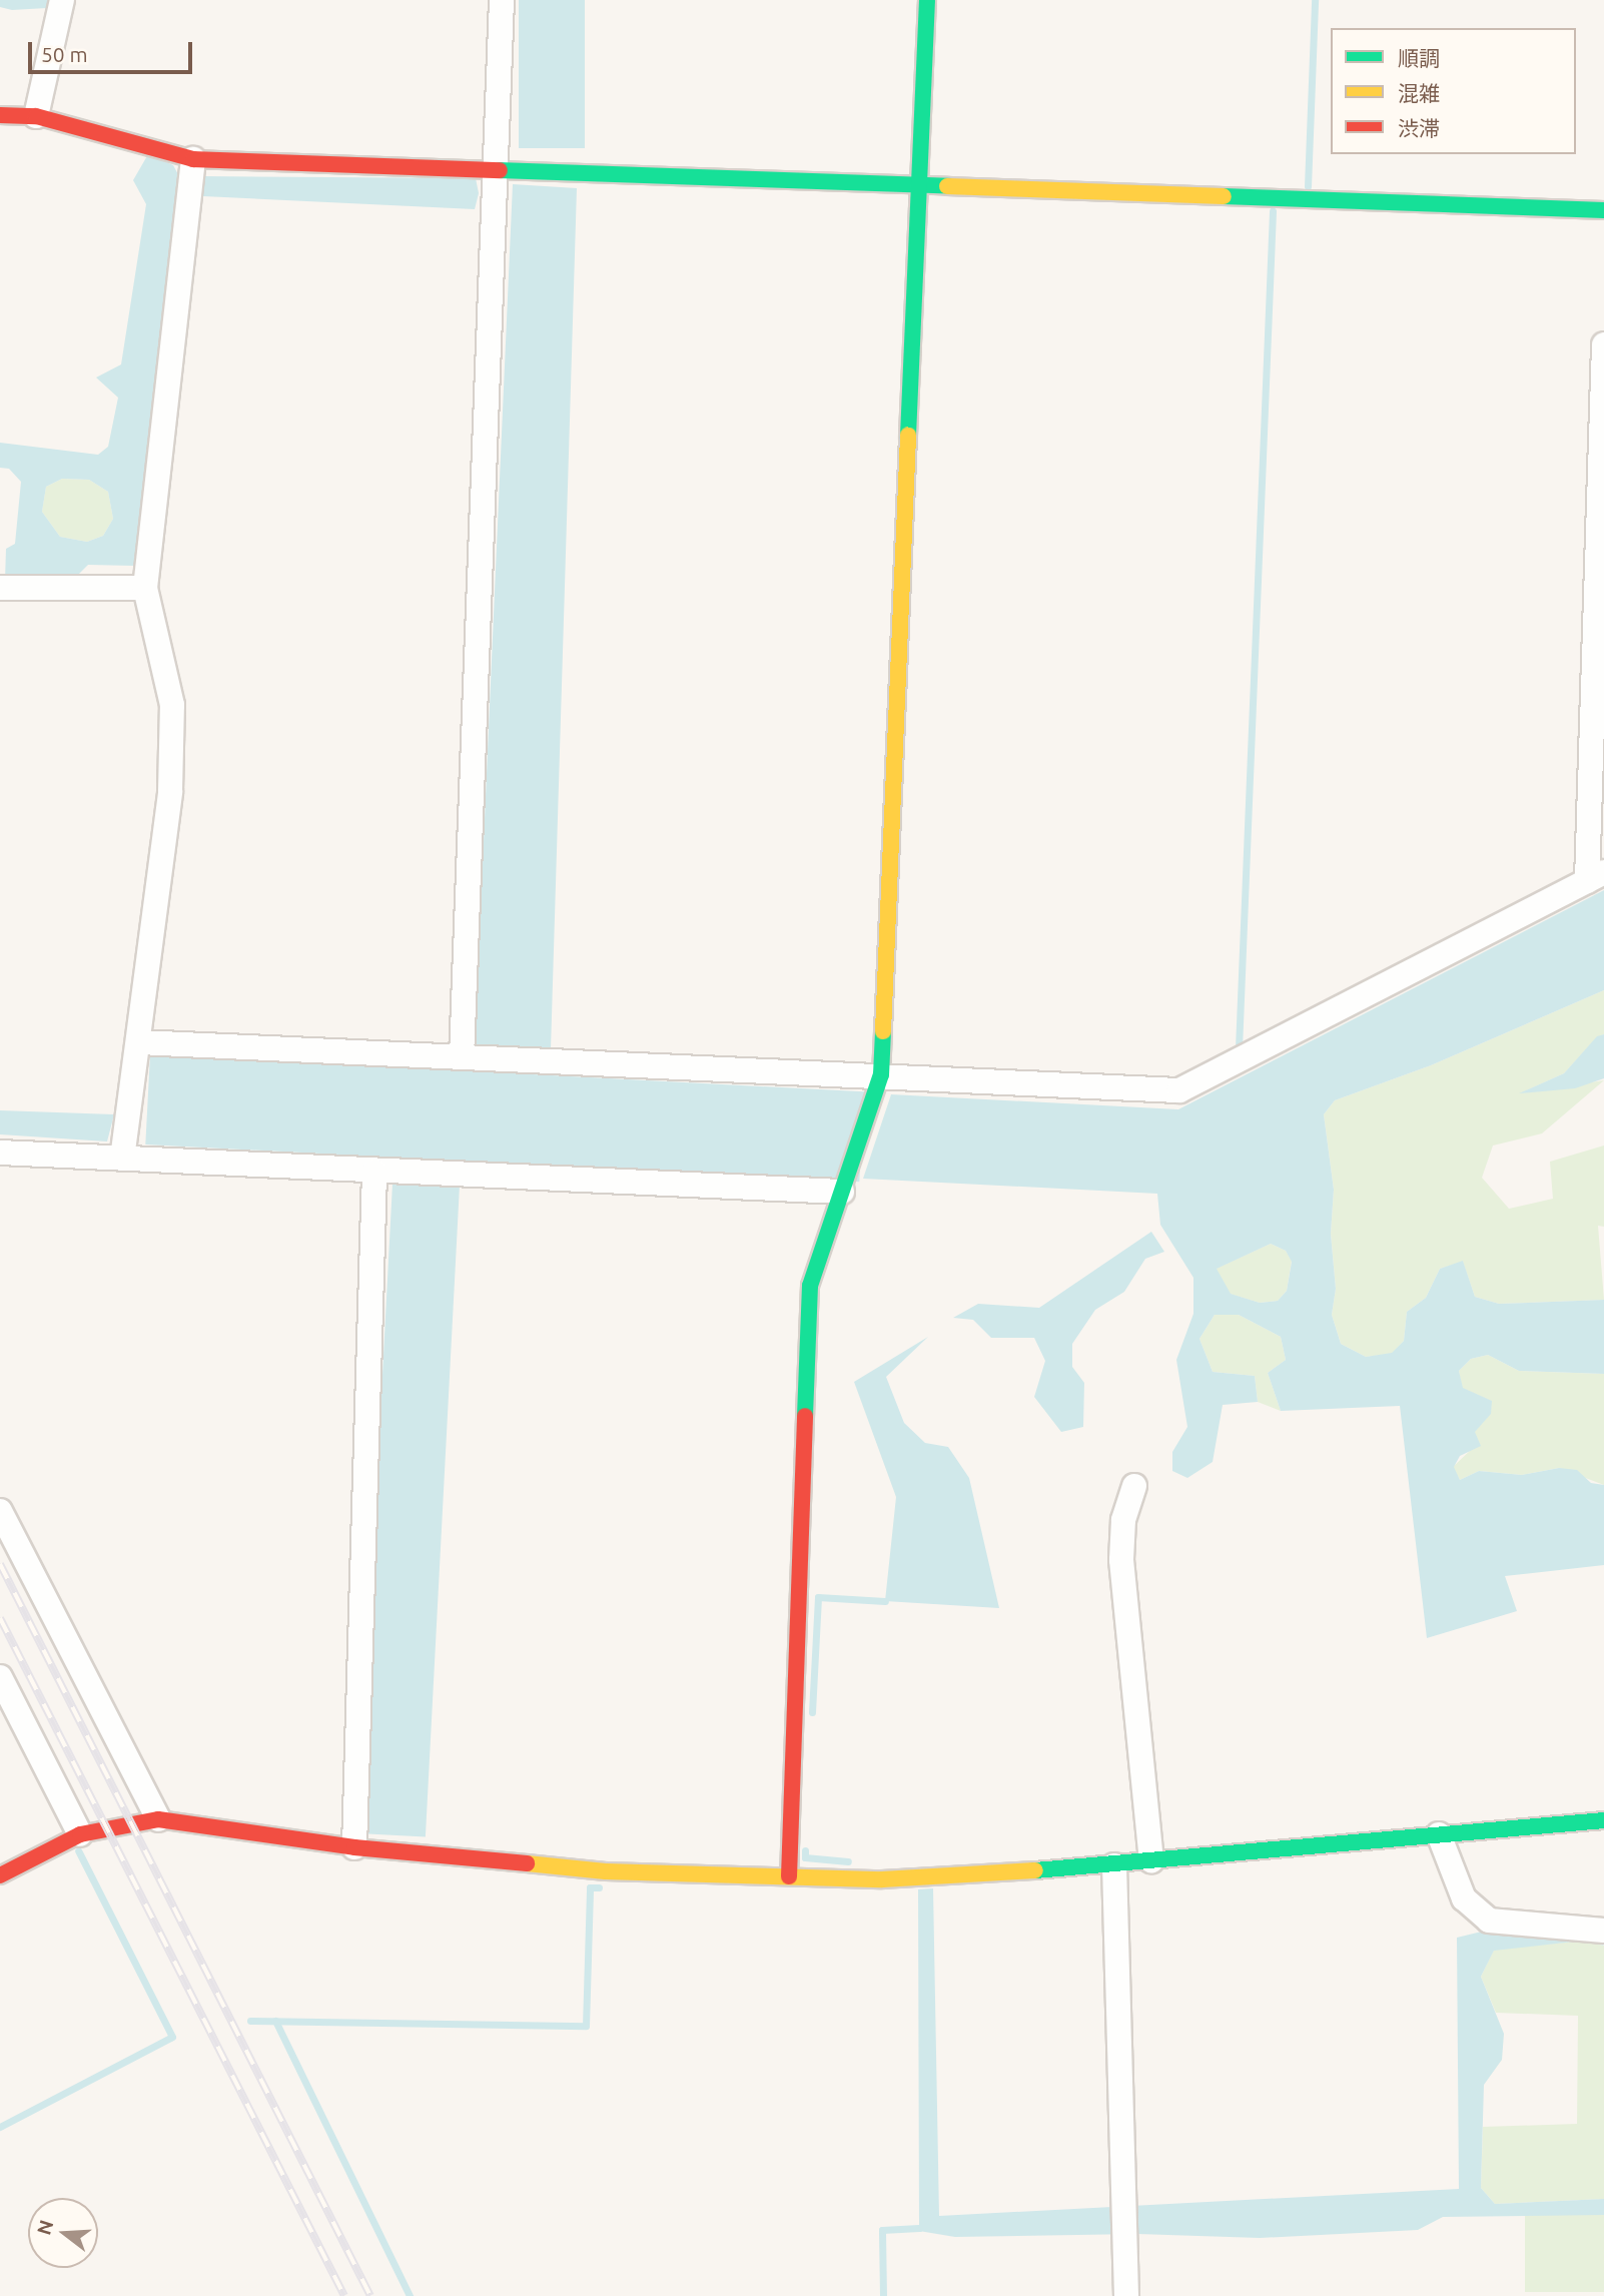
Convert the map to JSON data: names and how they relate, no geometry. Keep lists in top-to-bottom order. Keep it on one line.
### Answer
{"legend":["順調","混雑","渋滞"],"scale_bar":"50 m","north":"left"}
